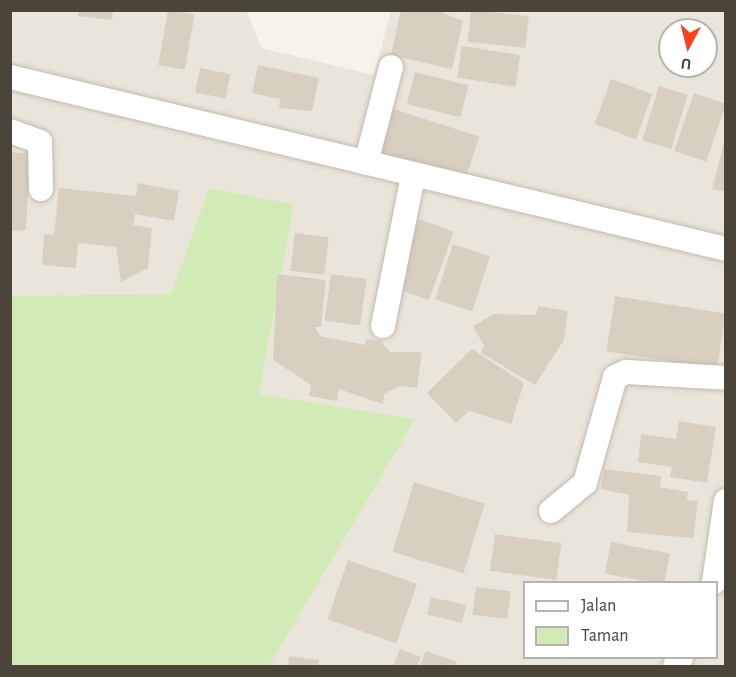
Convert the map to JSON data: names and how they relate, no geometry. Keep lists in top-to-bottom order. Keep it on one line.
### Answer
{"legend":["Jalan","Taman"],"north":"bottom"}
